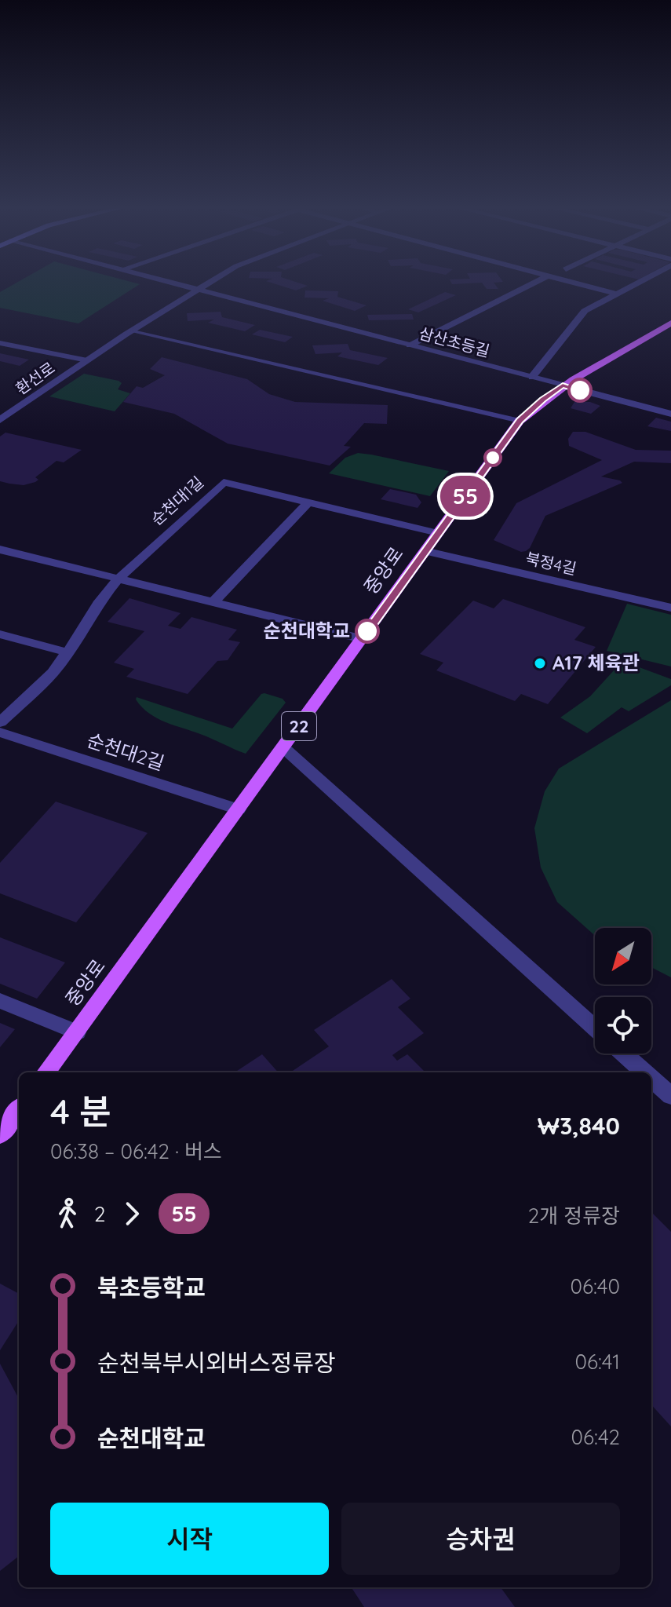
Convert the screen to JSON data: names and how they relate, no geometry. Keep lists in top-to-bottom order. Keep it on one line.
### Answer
{"streets":{"main road":["중앙로","22"],"street":["삼산초등길","환선로","순천대1길","북정4길","순천대2길"]},"crossings":[["삼산초등길","환선로"],["삼산초등길","중앙로"],["순천대1길","중앙로"],["북정4길","중앙로"],["중앙로","순천대2길"]],"places":["순천대학교","A17 체육관"],"lines":["bus line 55"],"north":"bottom left","page":{"on_map":"55","heading":["4 분","06:38 – 06:42 · 버스","₩3,840"],"legs":["2","55","2개 정류장"],"list":[{"name":"북초등학교","value":"06:40"},{"name":"순천북부시외버스정류장","value":"06:41"},{"name":"순천대학교","value":"06:42"}],"buttons":["시작","승차권"]}}
